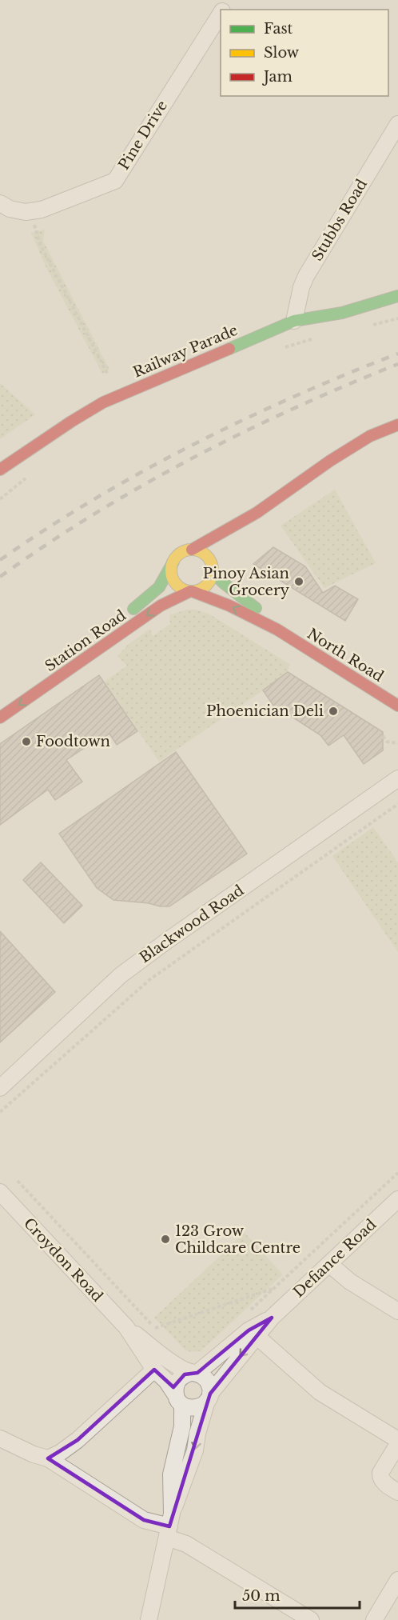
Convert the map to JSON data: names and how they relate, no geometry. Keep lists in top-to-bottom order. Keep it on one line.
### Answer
{"streets":{"street":["Pine Drive","Stubbs Road","Railway Parade","Station Road","North Road","Blackwood Road","Defiance Road","Croydon Road"]},"crossings":[["Stubbs Road","Railway Parade"],["Station Road","North Road"],["Defiance Road","Croydon Road"]],"places":["Pinoy Asian Grocery","Phoenician Deli","Foodtown","123 Grow Childcare Centre"],"legend":["Fast","Slow","Jam"],"scale_bar":"50 m"}
